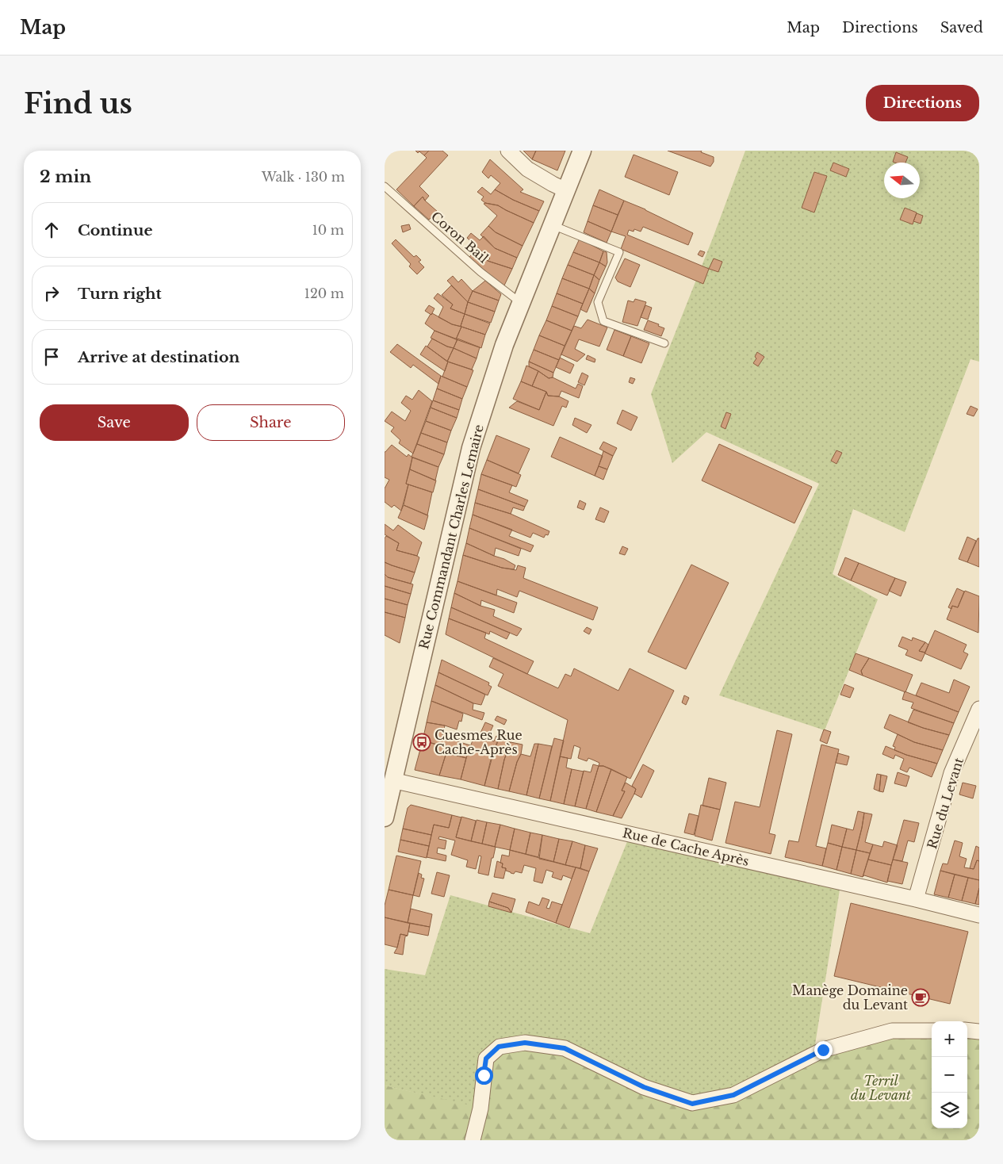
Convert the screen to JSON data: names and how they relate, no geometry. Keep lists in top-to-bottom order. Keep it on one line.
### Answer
{"streets":{"street":["Rue Commandant Charles Lemaire","Rue du Levant","Rue de Cache Après"],"lane":["Coron Bail"]},"crossings":[["Coron Bail","Rue Commandant Charles Lemaire"],["Rue Commandant Charles Lemaire","Rue de Cache Après"],["Rue du Levant","Rue de Cache Après"]],"parks":["Terril du Levant"],"places":{"bus stop":["Cuesmes Rue Cache-Après"],"cafe":["Manège Domaine du Levant"]},"north":"left","page":{"header":"Map","nav":["Map","Directions","Saved"],"buttons":["Directions",["Save","Share"]],"title":"Find us","heading":["2 min","Walk · 130 m"],"list":[["Continue","10 m"],["Turn right","120 m"],"Arrive at destination"],"map_buttons":["+","−"]}}
